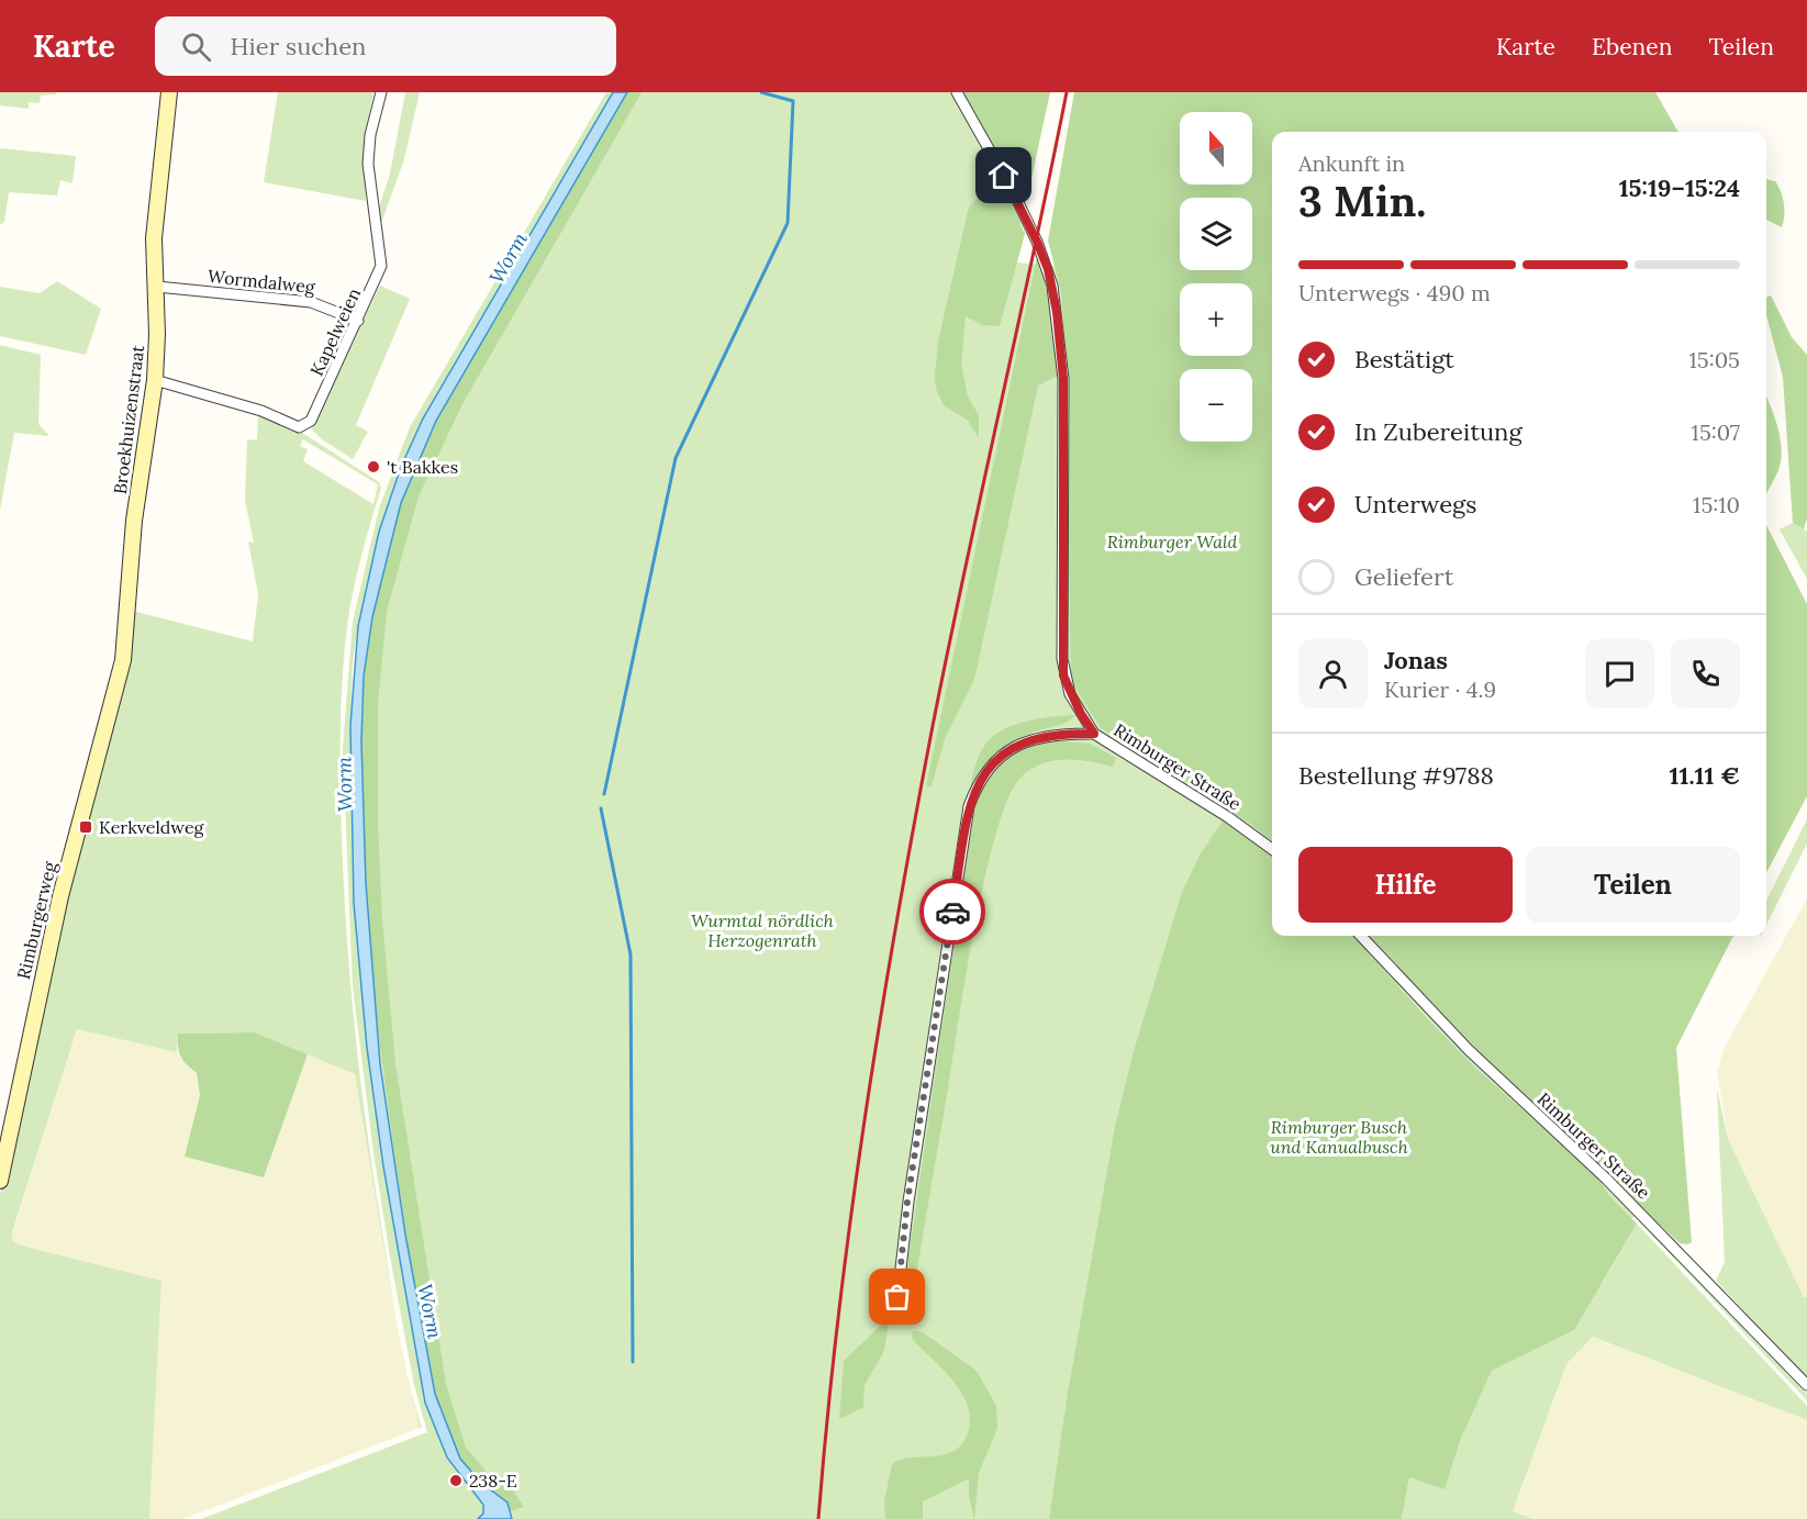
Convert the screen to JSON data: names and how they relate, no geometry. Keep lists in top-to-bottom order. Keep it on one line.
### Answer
{"streets":{"street":["Wormdalweg","Kapelweien","Broekhuizenstraat","Rimburger Straße","Rimburgerweg"]},"crossings":[["Wormdalweg","Kapelweien"],["Wormdalweg","Broekhuizenstraat"],["Kapelweien","Broekhuizenstraat"],["Broekhuizenstraat","Rimburgerweg"]],"water":["Worm"],"parks":["Rimburger Wald","Wurmtal nördlich Herzogenrath","Rimburger Busch und Kanualbusch"],"places":{"other":["'t Bakkes","238-E"],"transit":["Kerkveldweg"]},"north":"top","page":{"header":"Karte","search":"Hier suchen","nav":["Karte","Ebenen","Teilen"],"map_buttons":["+","−"],"heading":["3 Min.","Ankunft in","15:19–15:24"],"panel":["Jonas","Kurier · 4.9","Bestellung #9788","11.11 €"],"bar":"Unterwegs · 490 m","list":[["Bestätigt","15:05"],["In Zubereitung","15:07"],["Unterwegs","15:10"],"Geliefert"],"buttons":["Hilfe","Teilen"]}}
